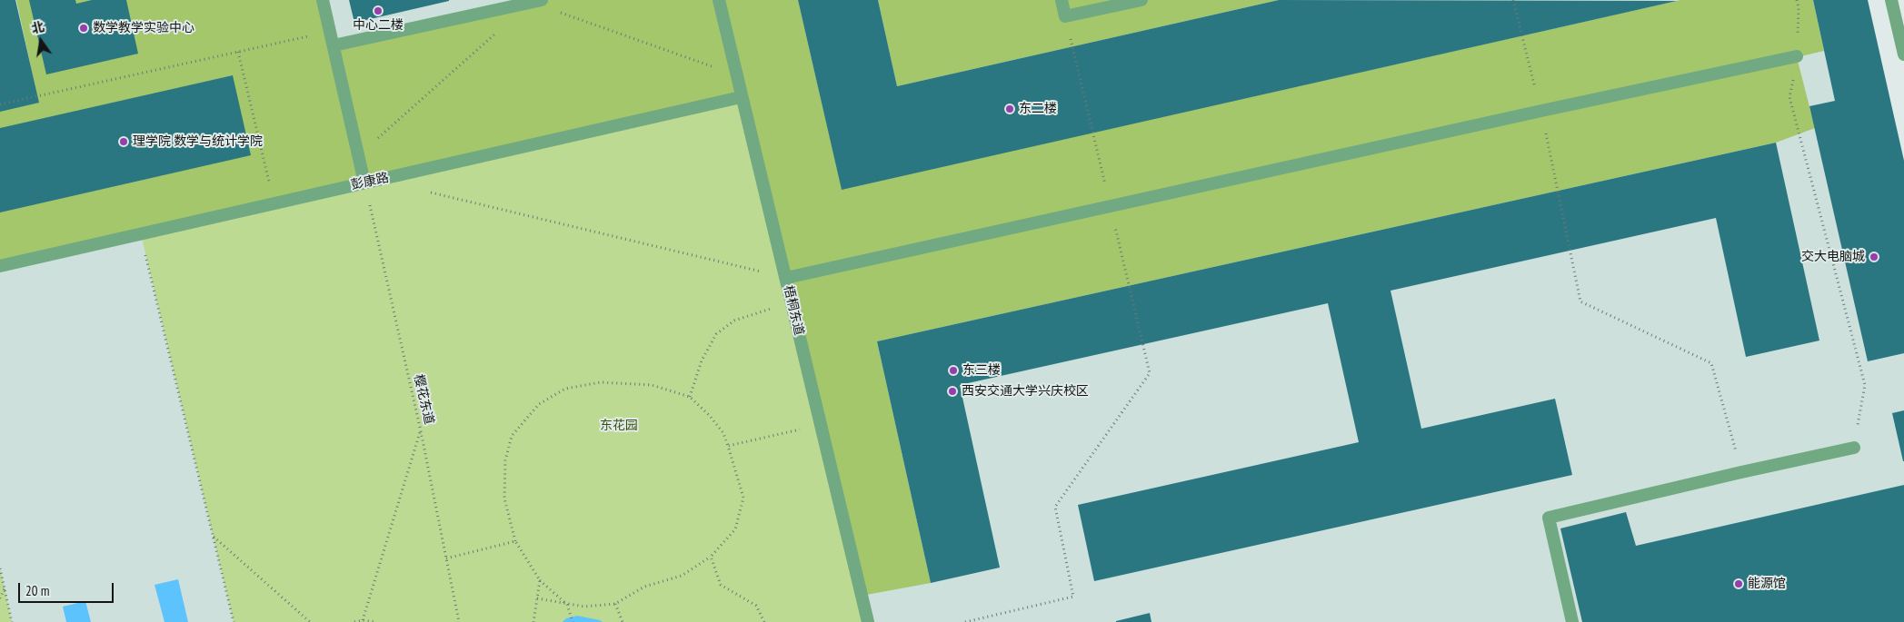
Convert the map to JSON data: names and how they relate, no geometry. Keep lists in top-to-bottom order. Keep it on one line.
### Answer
{"streets":{"street":["彭康路","梧桐东道"],"path":["樱花东道"]},"crossings":[["彭康路","梧桐东道"],["彭康路","樱花东道"]],"parks":["东花园"],"places":["中心二楼","数学教学实验中心","东二楼","理学院 数学与统计学院","交大电脑城","东三楼","西安交通大学兴庆校区","能源馆"],"scale_bar":"20 m","north":"top"}
